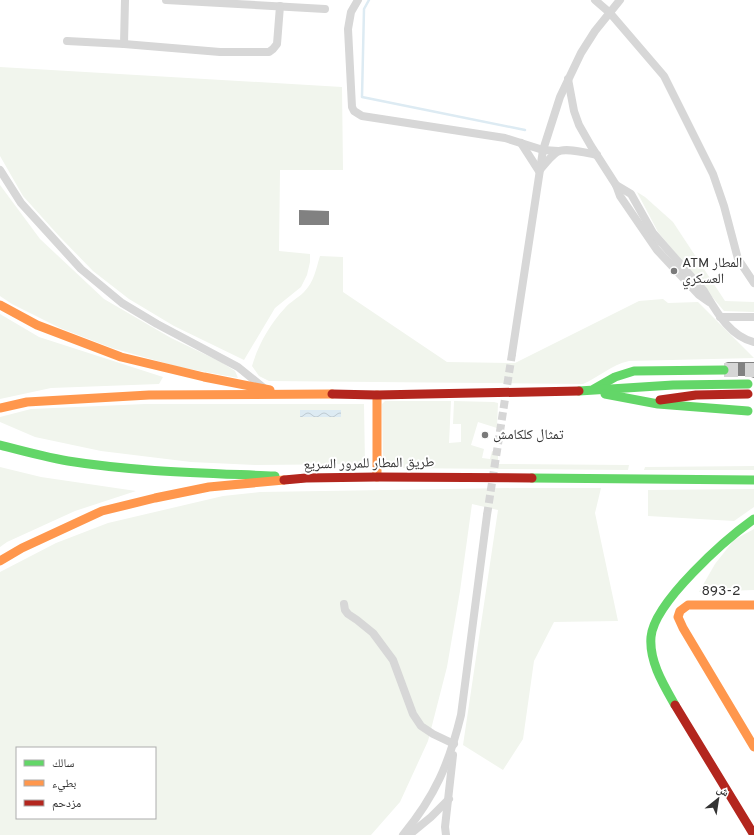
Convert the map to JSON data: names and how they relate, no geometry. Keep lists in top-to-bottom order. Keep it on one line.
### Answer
{"streets":{"main road":["طريق المطار للمرور السريع","893-2"]},"places":["ATM المطار العسكري","تمثال كلكامش"],"legend":["سالك","بطيء","مزدحم"],"north":"top right"}
